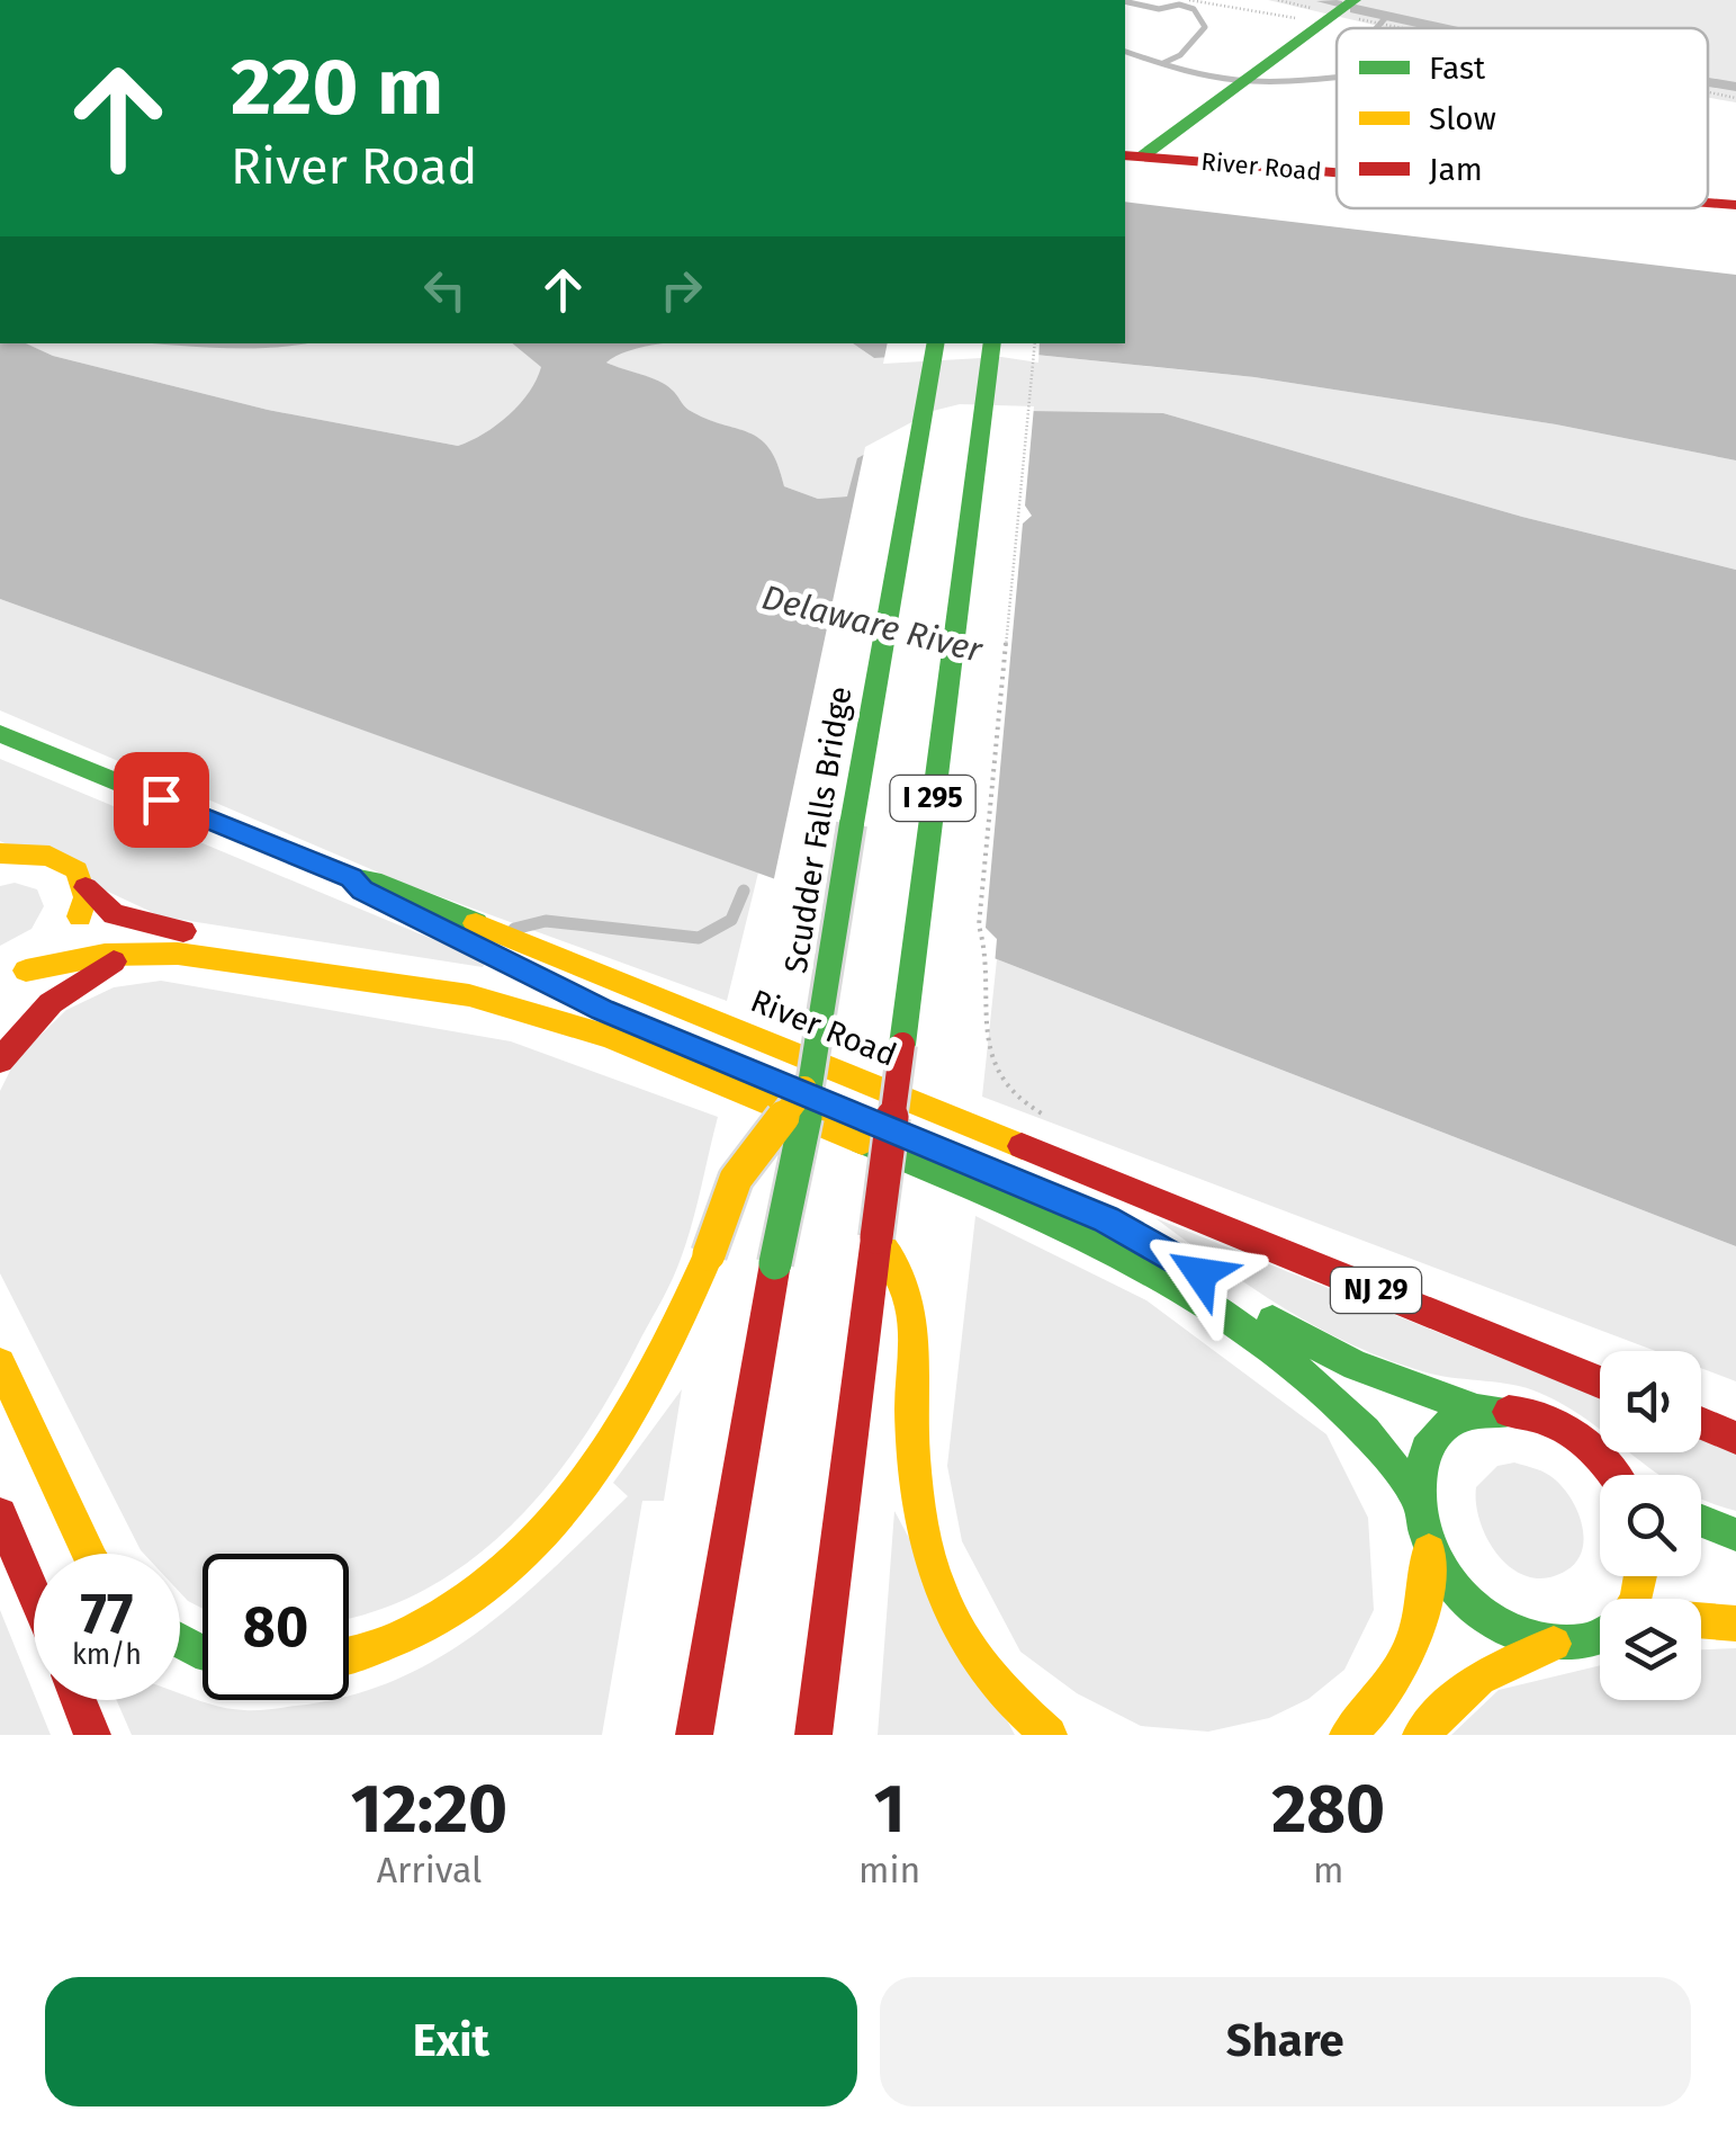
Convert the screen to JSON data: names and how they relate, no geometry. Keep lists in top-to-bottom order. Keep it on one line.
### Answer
{"streets":{"main road":["River Road","I 295","Scudder Falls Bridge","NJ 29"]},"water":["Delaware River"],"legend":["Fast","Slow","Jam"],"page":{"turn":["220 m","River Road"],"speed":"77 km/h","limit":"80","eta":["12:20","Arrival","1","min","280","m"],"buttons":["Exit","Share"]}}
